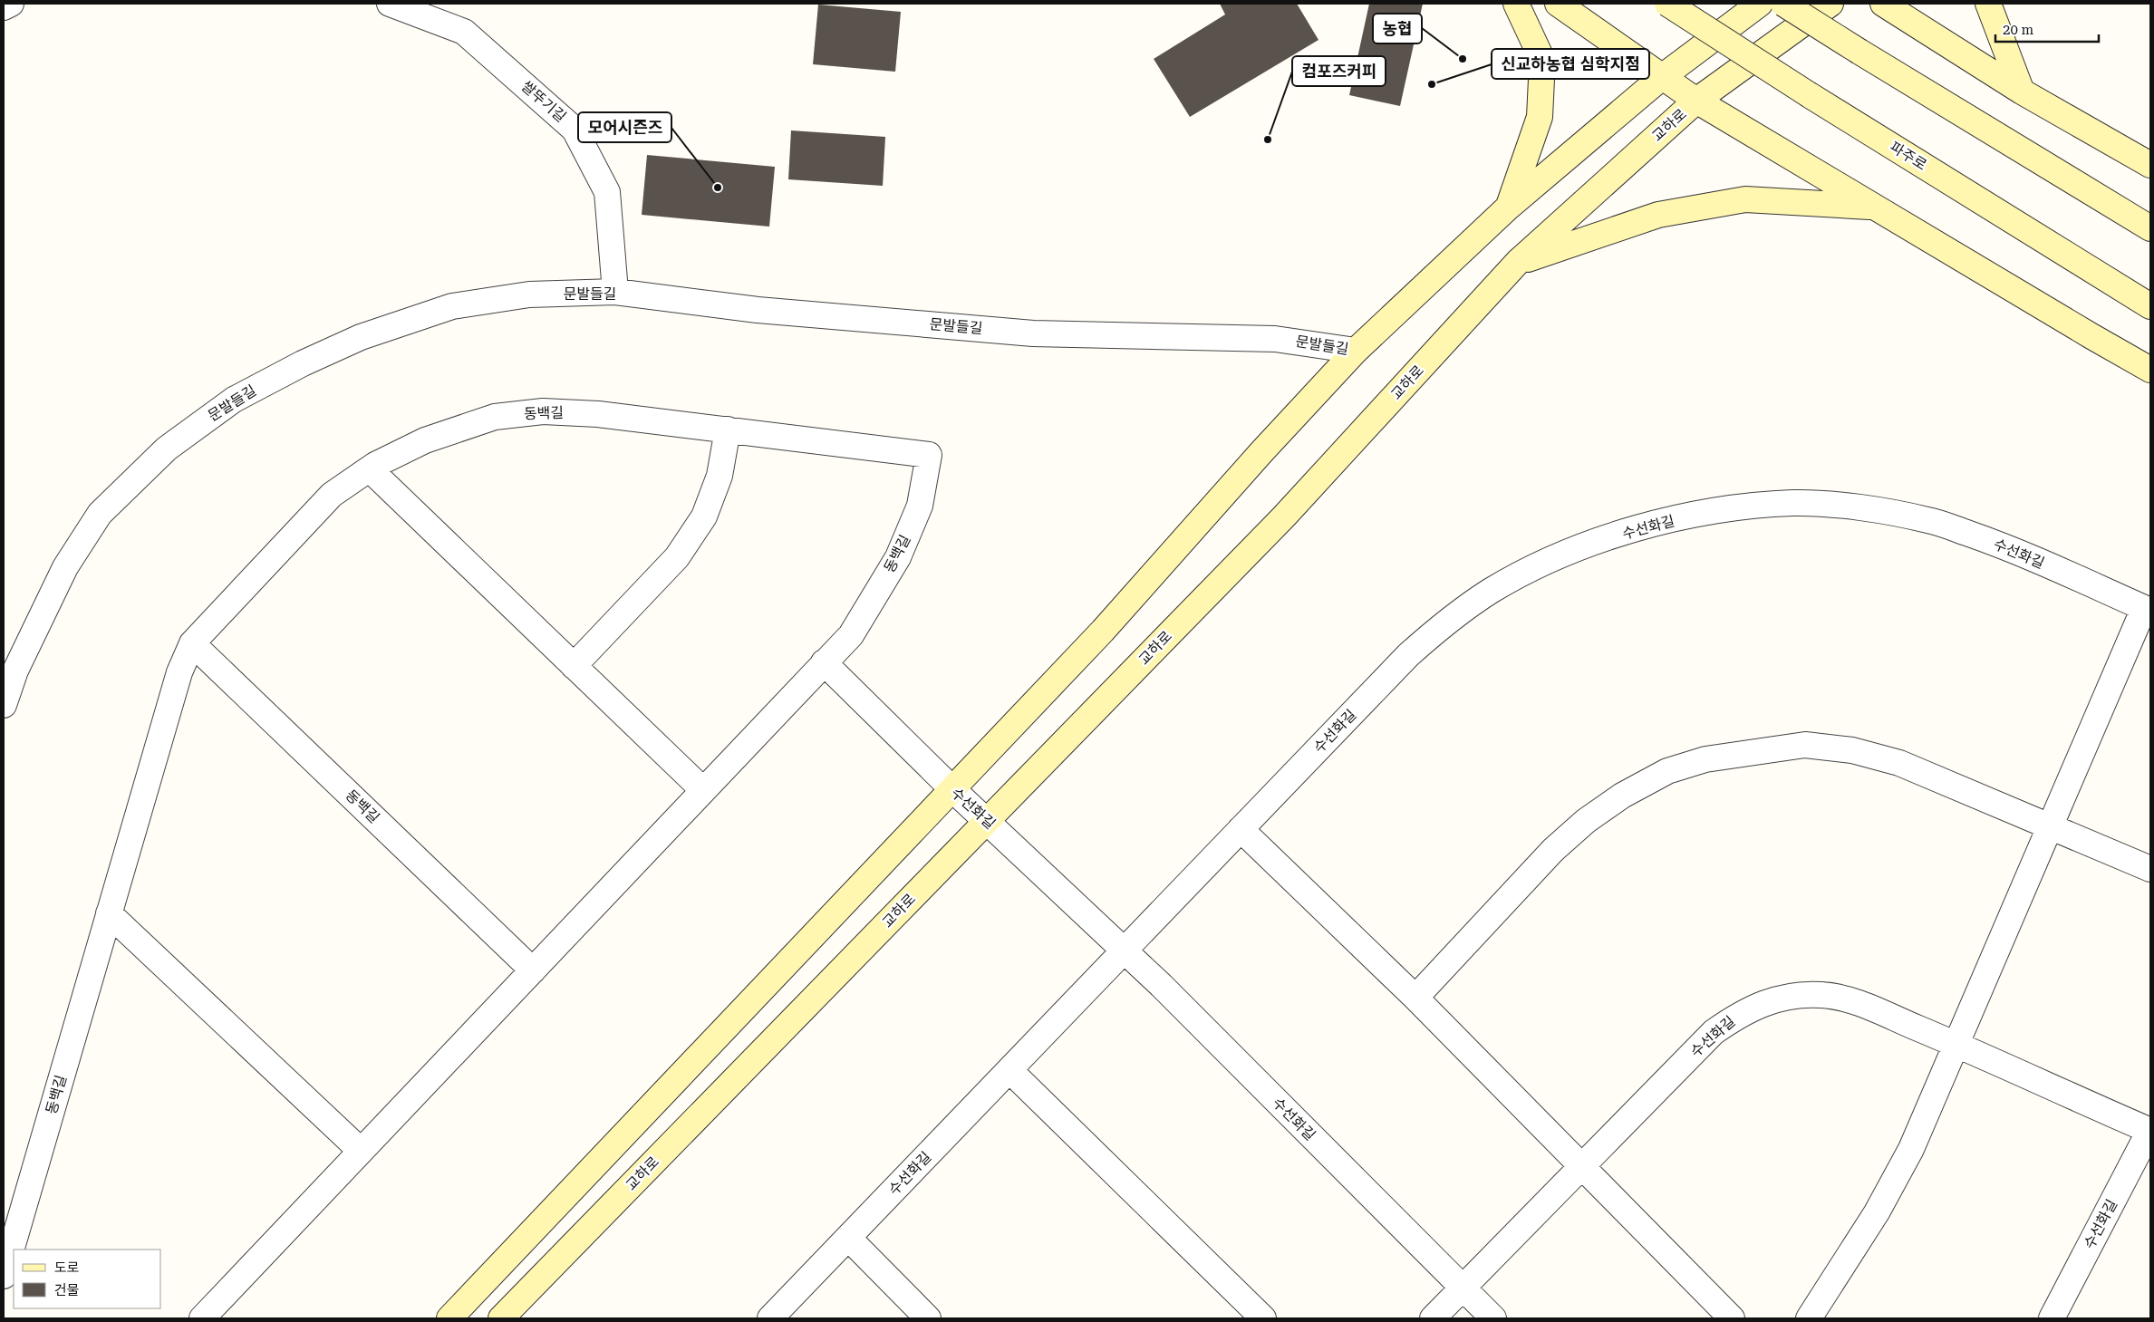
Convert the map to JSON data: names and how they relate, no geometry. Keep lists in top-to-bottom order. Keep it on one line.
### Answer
{"streets":{"street":["쌀뚜기길","교하로","파주로","문발들길","동백길","수선화길"]},"crossings":[["쌀뚜기길","문발들길"],["교하로","수선화길"],["동백길","수선화길"]],"places":["농협","신교하농협 심학지점","컴포즈커피","모어시즌즈"],"legend":["도로","건물"],"scale_bar":"20 m"}
